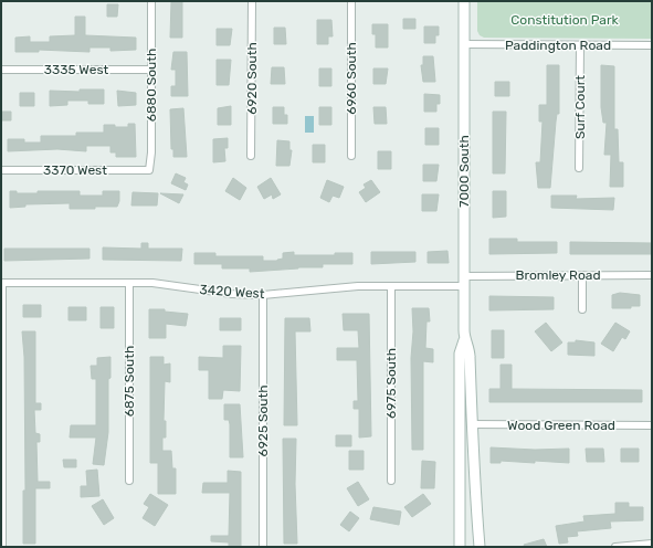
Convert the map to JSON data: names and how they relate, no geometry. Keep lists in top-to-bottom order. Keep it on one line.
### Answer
{"streets":{"main road":["7000 South"],"street":["Paddington Road","3335 West","6920 South","6960 South","6880 South","Surf Court","3370 West","Bromley Road","3420 West","6875 South","6975 South","6925 South","Wood Green Road"]},"crossings":[["Paddington Road","Surf Court"],["Paddington Road","7000 South"],["3335 West","6880 South"],["6880 South","3370 West"],["7000 South","Bromley Road"],["7000 South","3420 West"],["7000 South","Wood Green Road"],["Bromley Road","3420 West"],["3420 West","6875 South"],["3420 West","6975 South"],["3420 West","6925 South"]],"parks":["Constitution Park"]}
